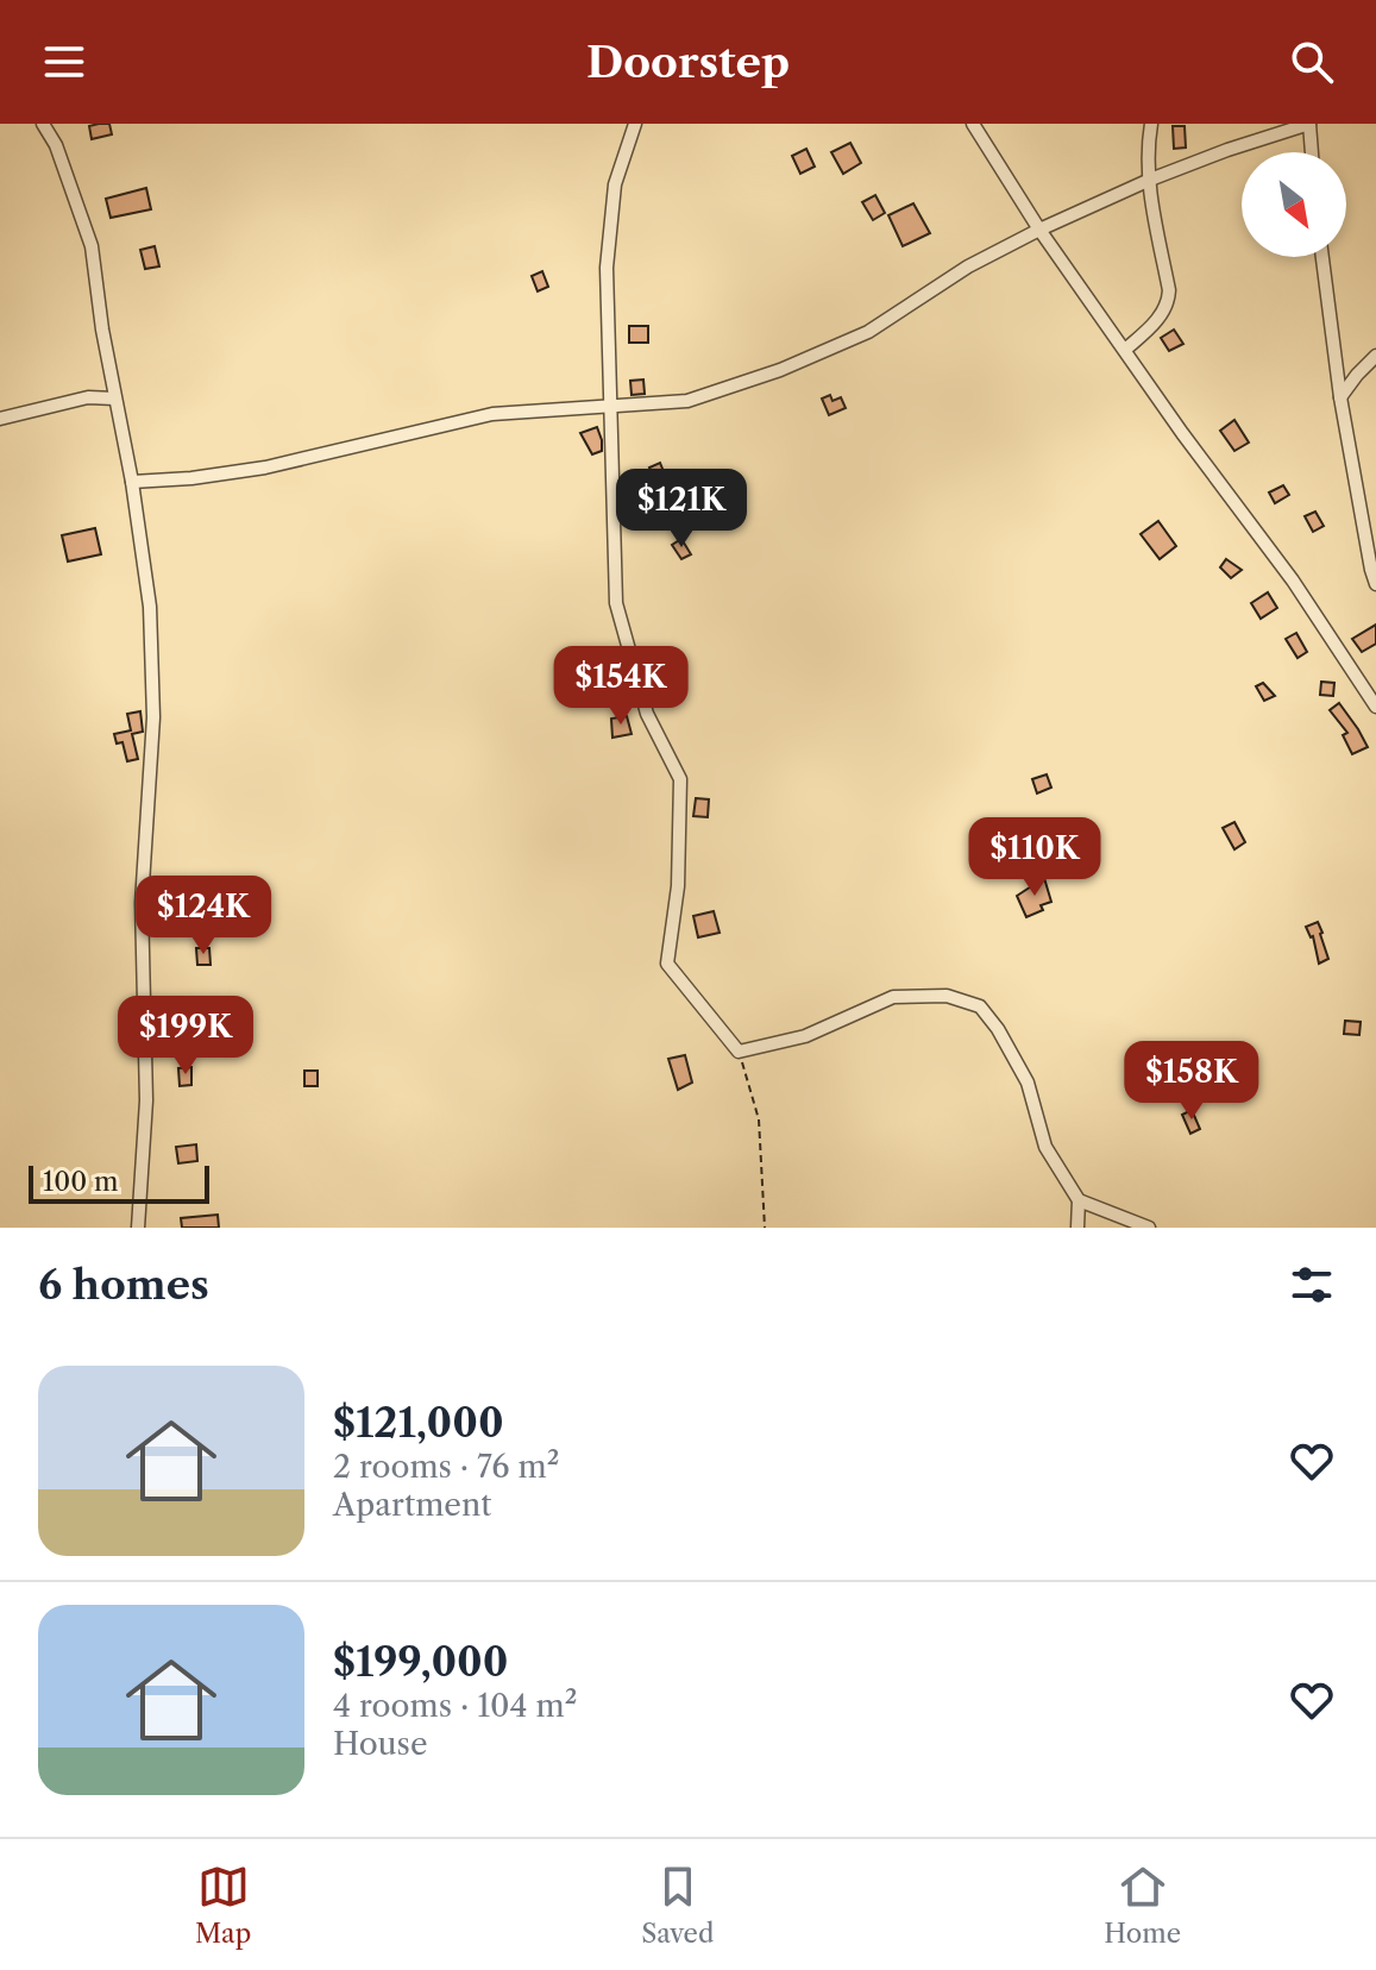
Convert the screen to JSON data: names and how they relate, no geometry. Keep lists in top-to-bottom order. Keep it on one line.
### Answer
{"scale_bar":"100 m","north":"bottom right","page":{"header":"Doorstep","price":["$121K","$154K","$110K","$124K","$199K","$158K"],"scale":"100 m","heading":"6 homes","list":[{"name":"$121,000","note":"2 rooms · 76 m² · Apartment"},{"name":"$199,000","note":"4 rooms · 104 m² · House"}],"tabs":["Map","Saved","Home"]}}
